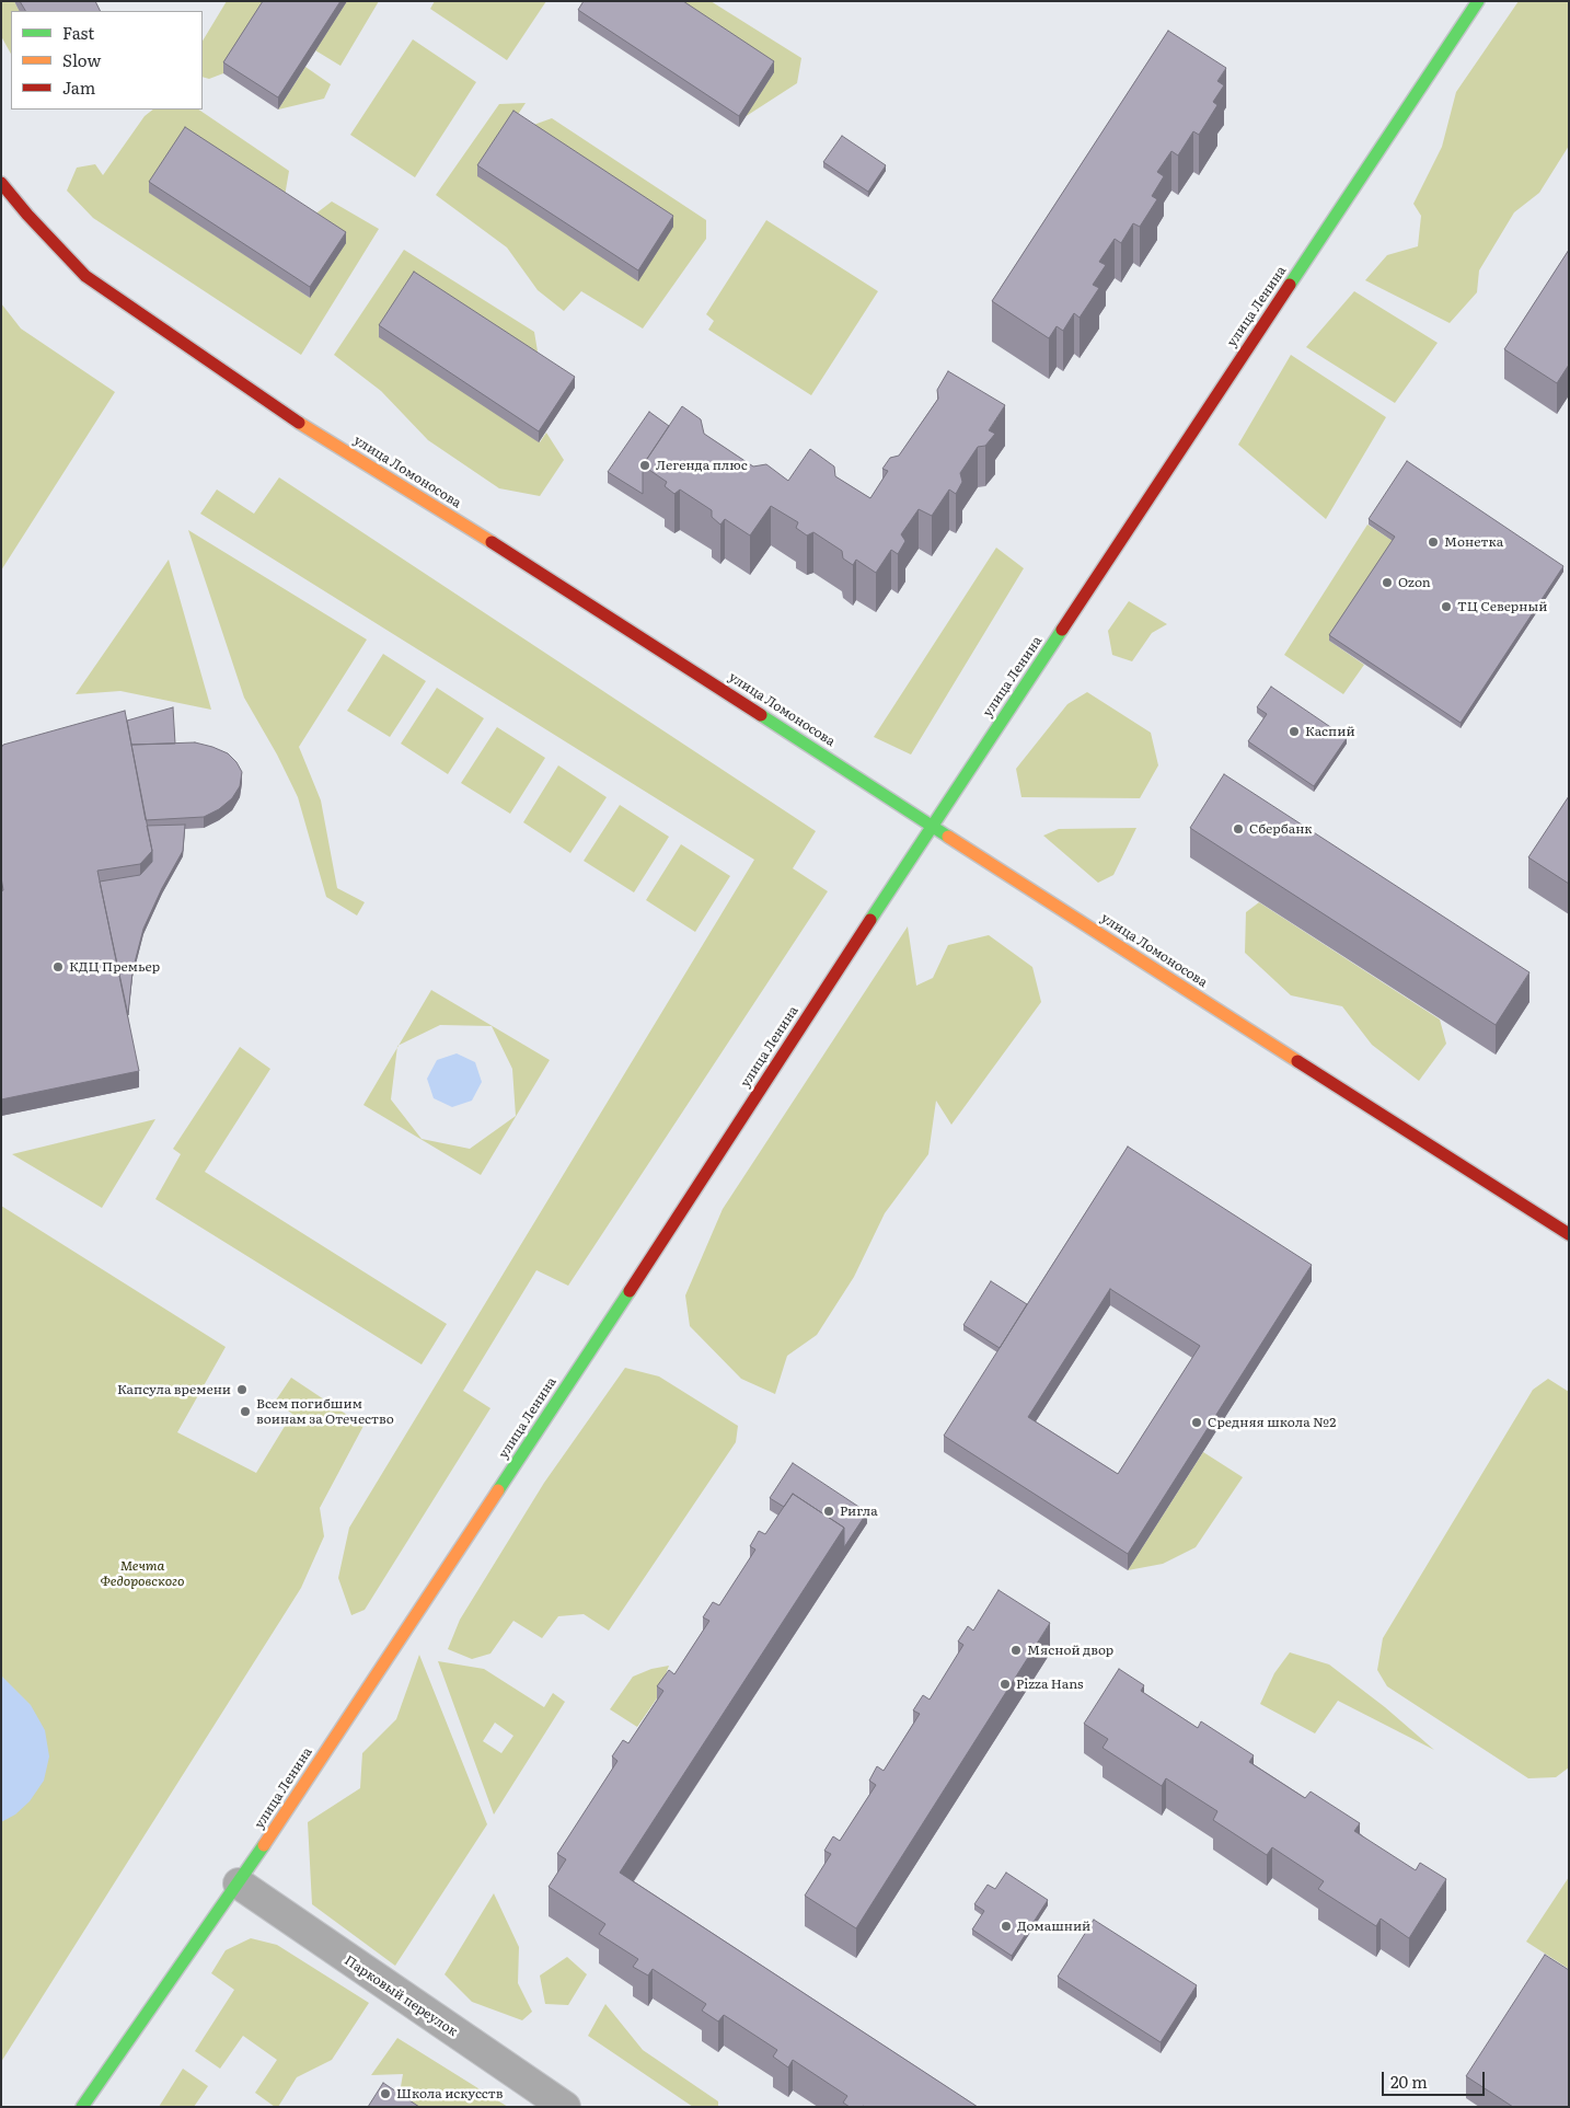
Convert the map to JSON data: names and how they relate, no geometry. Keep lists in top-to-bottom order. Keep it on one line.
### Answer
{"streets":{"street":["улица Ленина","улица Ломоносова","Парковый переулок"]},"crossings":[["улица Ленина","улица Ломоносова"],["улица Ленина","Парковый переулок"]],"parks":["Мечта Федоровского"],"places":["Легенда плюс","Монетка","Ozon","ТЦ Северный","Каспий","Сбербанк","КДЦ Премьер","Капсула времени","Всем погибшим воинам за Отечество","Средняя школа №2","Ригла","Мясной двор","Pizza Hans","Домашний","Школа искусств"],"legend":["Fast","Slow","Jam"],"scale_bar":"20 m"}
